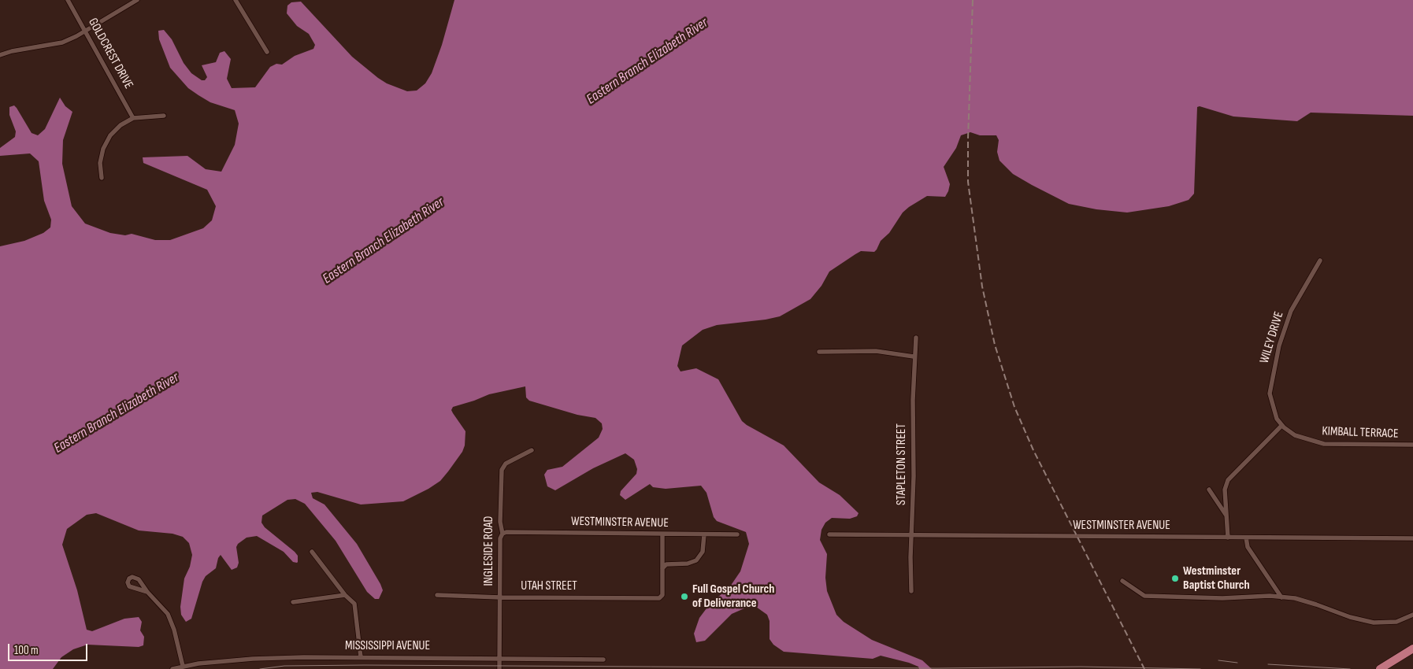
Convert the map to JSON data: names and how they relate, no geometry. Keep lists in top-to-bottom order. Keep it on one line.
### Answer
{"streets":{"street":["GOLDCREST DRIVE","WILEY DRIVE","KIMBALL TERRACE","STAPLETON STREET","WESTMINSTER AVENUE","INGLESIDE ROAD","UTAH STREET","MISSISSIPPI AVENUE"]},"crossings":[["WILEY DRIVE","KIMBALL TERRACE"],["STAPLETON STREET","WESTMINSTER AVENUE"],["WESTMINSTER AVENUE","INGLESIDE ROAD"],["INGLESIDE ROAD","UTAH STREET"],["INGLESIDE ROAD","MISSISSIPPI AVENUE"]],"water":["Eastern Branch Elizabeth River"],"places":["Westminster Baptist Church","Full Gospel Church of Deliverance"],"scale_bar":"100 m"}
